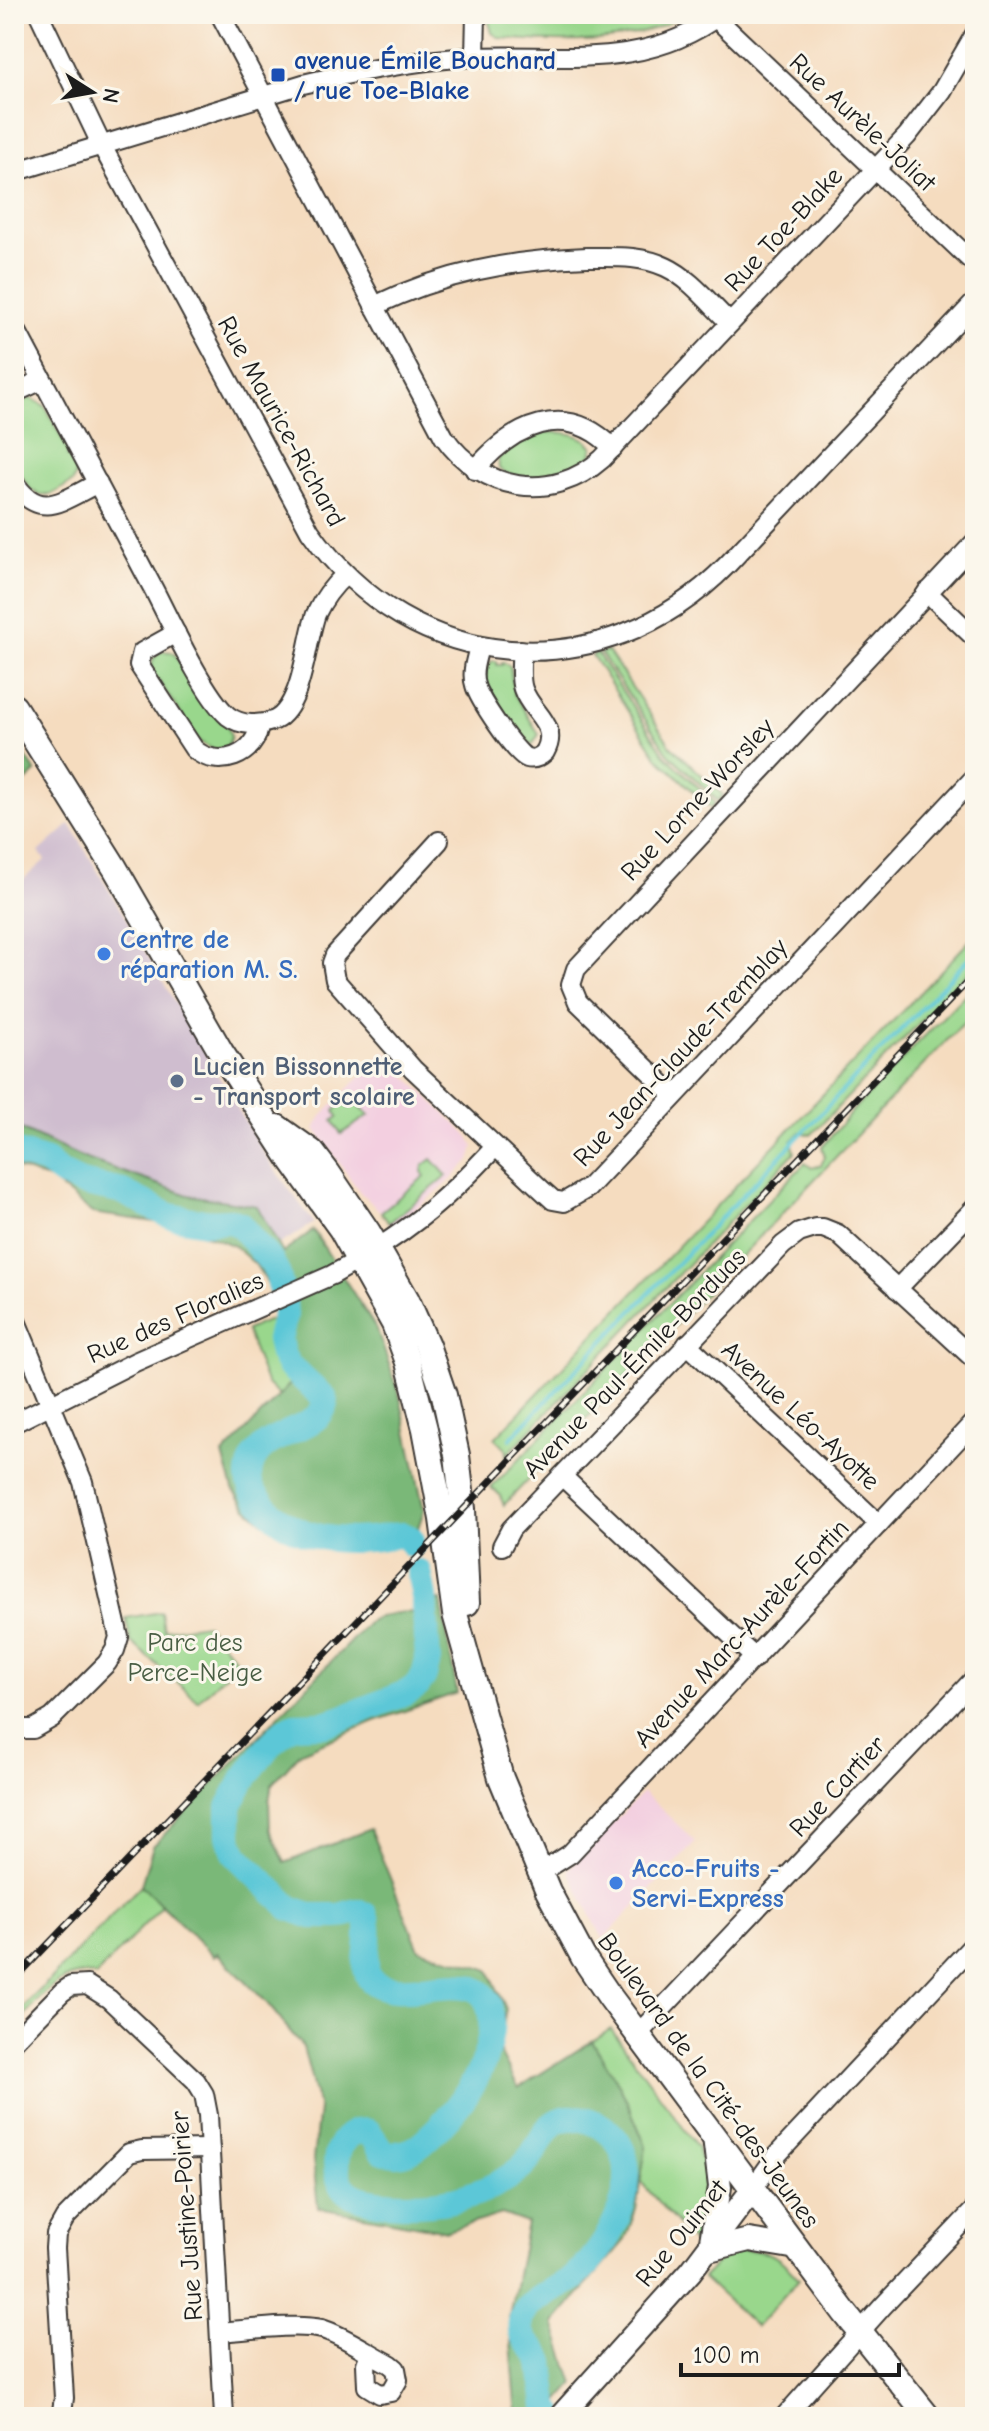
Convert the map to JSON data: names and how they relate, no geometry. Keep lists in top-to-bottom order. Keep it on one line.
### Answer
{"streets":{"main road":["Boulevard de la Cité-des-Jeunes"],"street":["Rue Aurèle-Joliat","Rue Toe-Blake","Rue Maurice-Richard","Rue Lorne-Worsley","Rue Jean-Claude-Tremblay","Rue des Floralies","Avenue Paul-Émile-Borduas","Avenue Léo-Ayotte","Avenue Marc-Aurèle-Fortin","Rue Cartier","Rue Justine-Poirier","Rue Ouimet"]},"crossings":[["Rue Aurèle-Joliat","Rue Toe-Blake"],["Rue Lorne-Worsley","Rue Jean-Claude-Tremblay"],["Rue Jean-Claude-Tremblay","Rue des Floralies"],["Rue des Floralies","Boulevard de la Cité-des-Jeunes"],["Avenue Paul-Émile-Borduas","Avenue Léo-Ayotte"],["Avenue Léo-Ayotte","Avenue Marc-Aurèle-Fortin"],["Avenue Marc-Aurèle-Fortin","Boulevard de la Cité-des-Jeunes"],["Rue Cartier","Boulevard de la Cité-des-Jeunes"],["Boulevard de la Cité-des-Jeunes","Rue Ouimet"]],"parks":["Parc des Perce-Neige"],"places":{"transit":["avenue Émile Bouchard / rue Toe-Blake"],"other":["Centre de réparation M. S.","Lucien Bissonnette - Transport scolaire","Acco-Fruits - Servi-Express"]},"scale_bar":"100 m","north":"right"}
